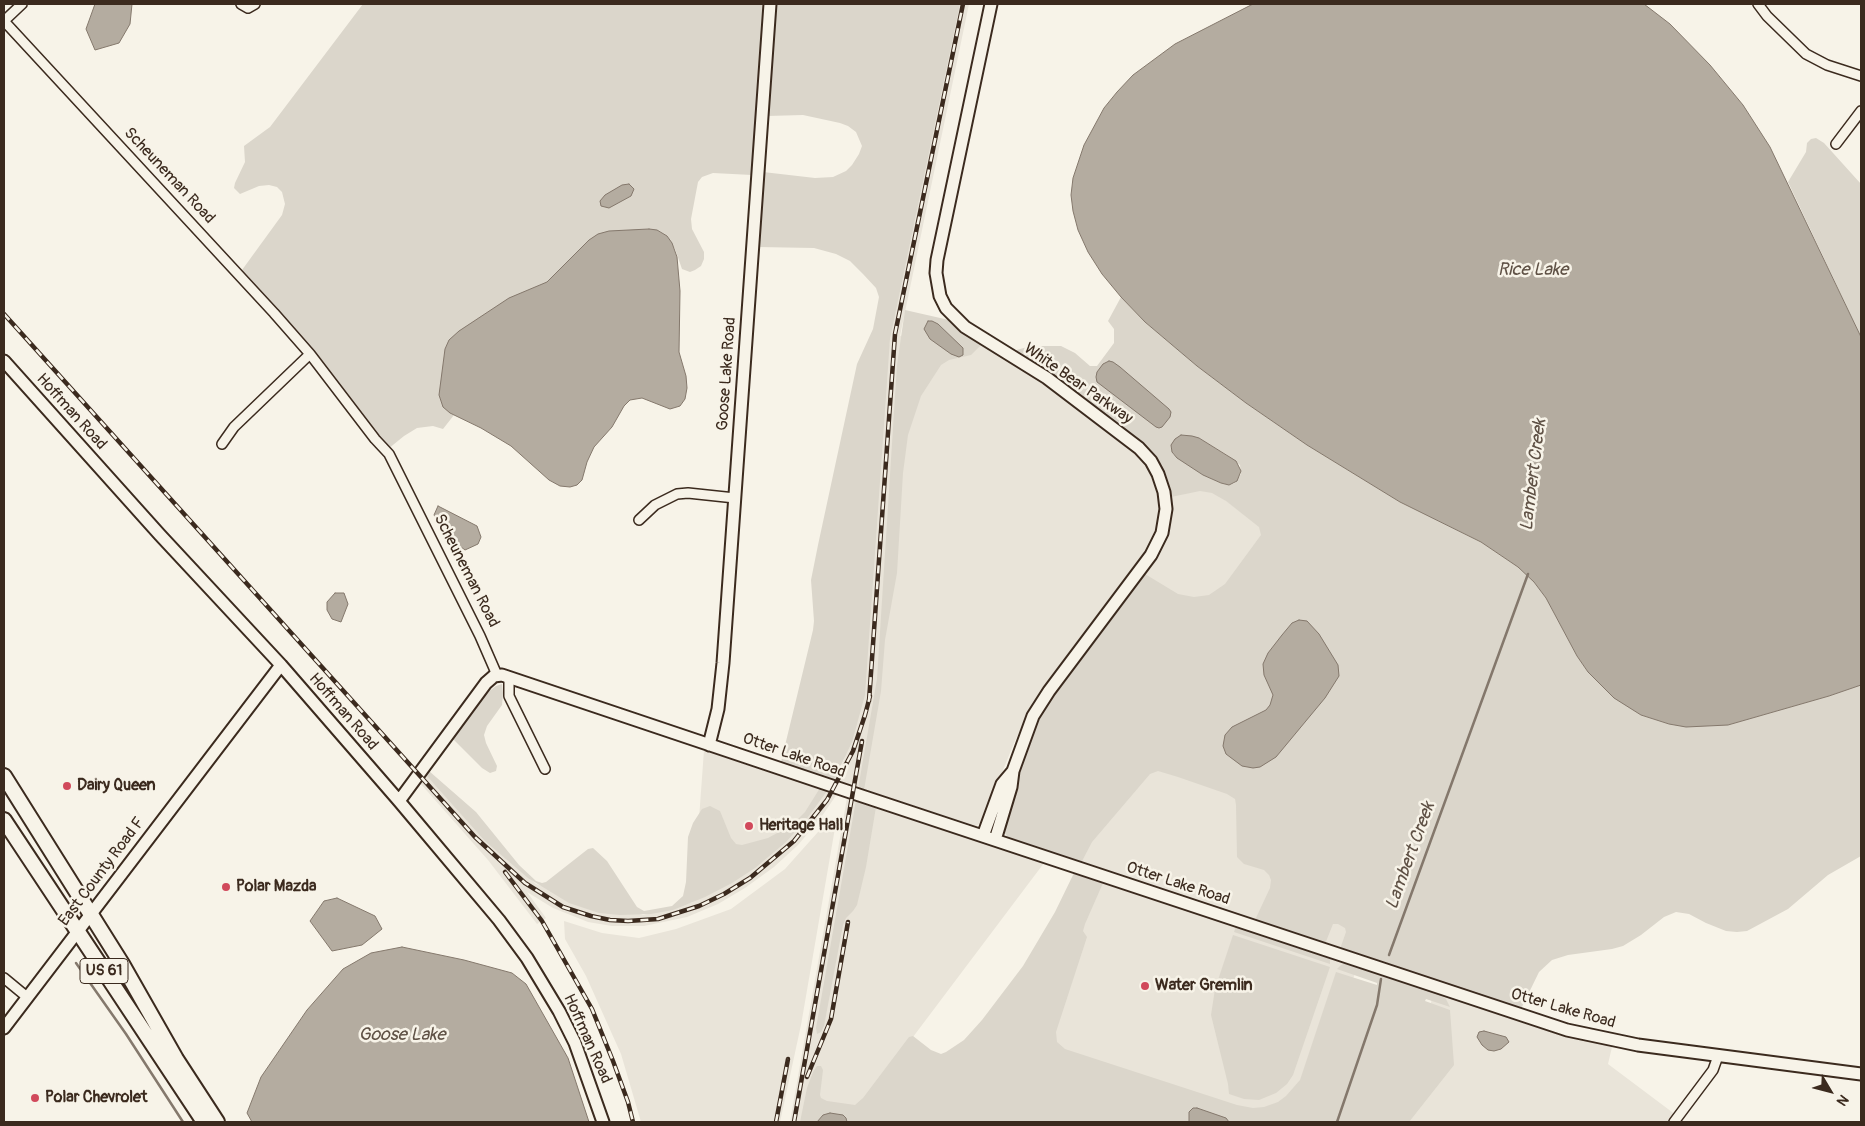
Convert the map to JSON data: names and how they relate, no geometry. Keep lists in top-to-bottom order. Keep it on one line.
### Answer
{"streets":{"main road":["US 61"],"street":["Scheuneman Road","Goose Lake Road","White Bear Parkway","Hoffman Road","Otter Lake Road","East County Road F"]},"crossings":[["Scheuneman Road","Otter Lake Road"],["Goose Lake Road","Otter Lake Road"],["White Bear Parkway","Otter Lake Road"],["Hoffman Road","East County Road F"],["East County Road F","US 61"]],"water":["Rice Lake","Lambert Creek","Goose Lake"],"places":["Dairy Queen","Heritage Hall","Polar Mazda","Water Gremlin","Polar Chevrolet"],"north":"bottom right"}
